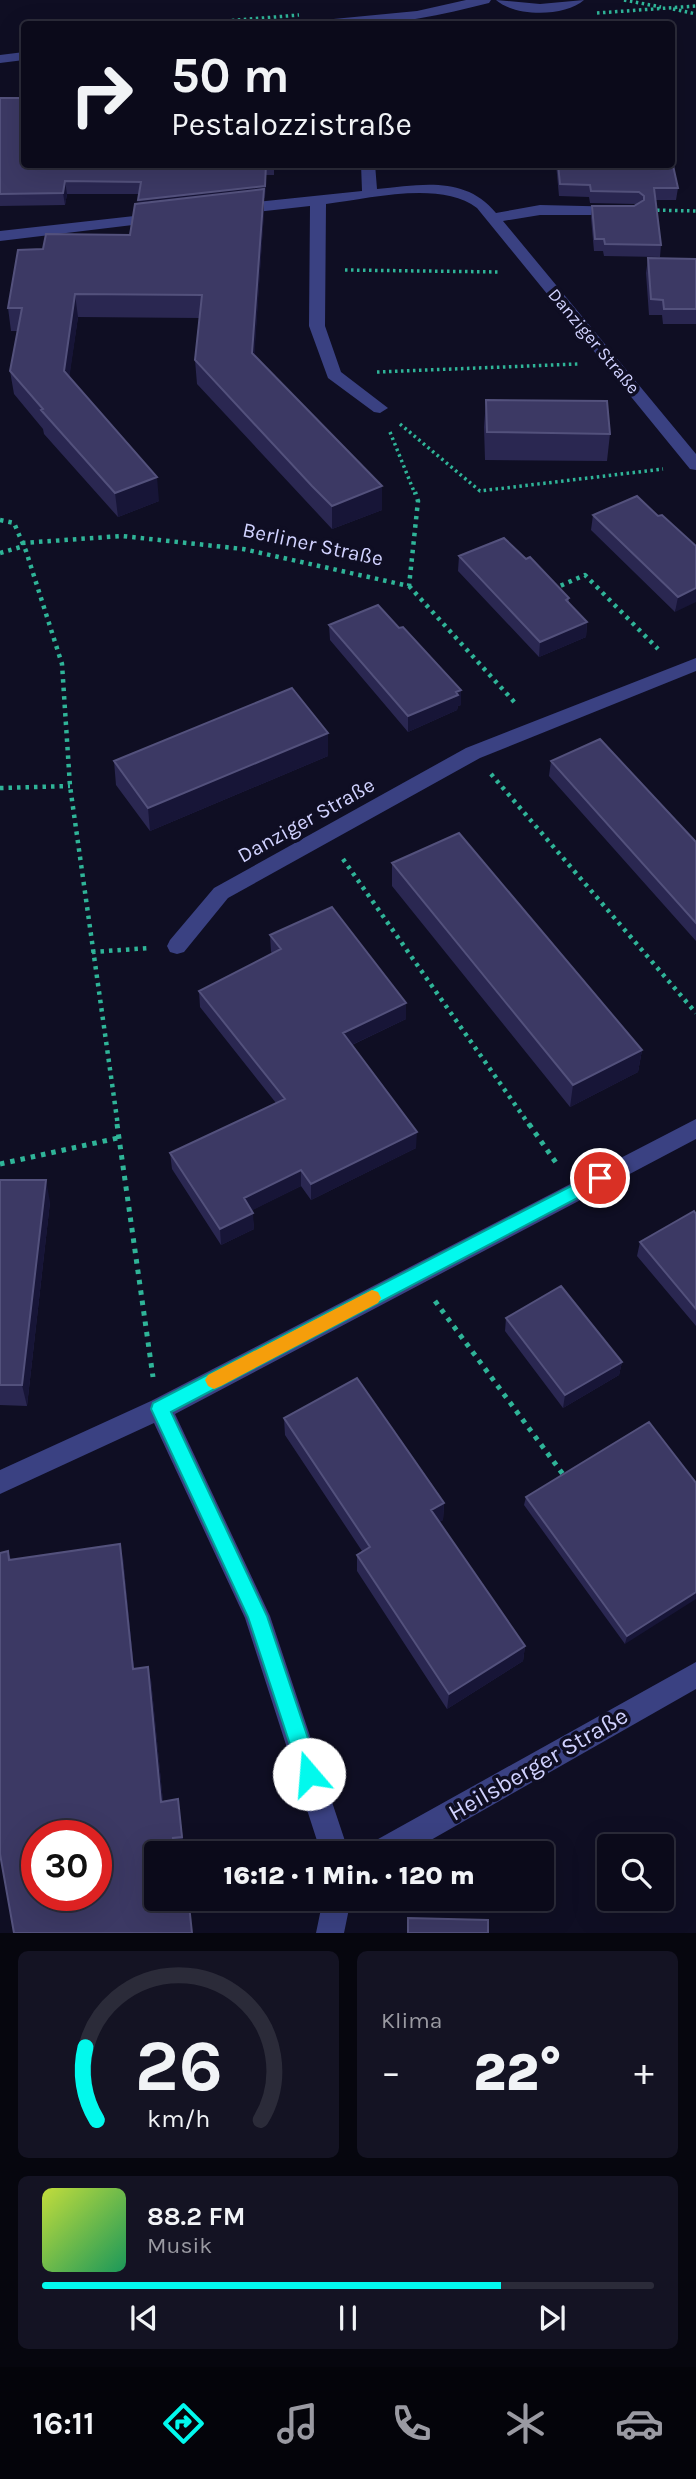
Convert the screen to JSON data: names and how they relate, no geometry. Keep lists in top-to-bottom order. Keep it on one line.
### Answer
{"streets":{"street":["Danziger Straße","Heilsberger Straße"],"path":["Berliner Straße"]},"page":{"turn":["50 m","Pestalozzistraße"],"limit":"30","trip":"16:12 · 1 Min. · 120 m","tile":"Klima","heat":["−","22°","+"],"song":["88.2 FM","Musik"],"tabs":"16:11","gauge":["26","km/h"]}}
